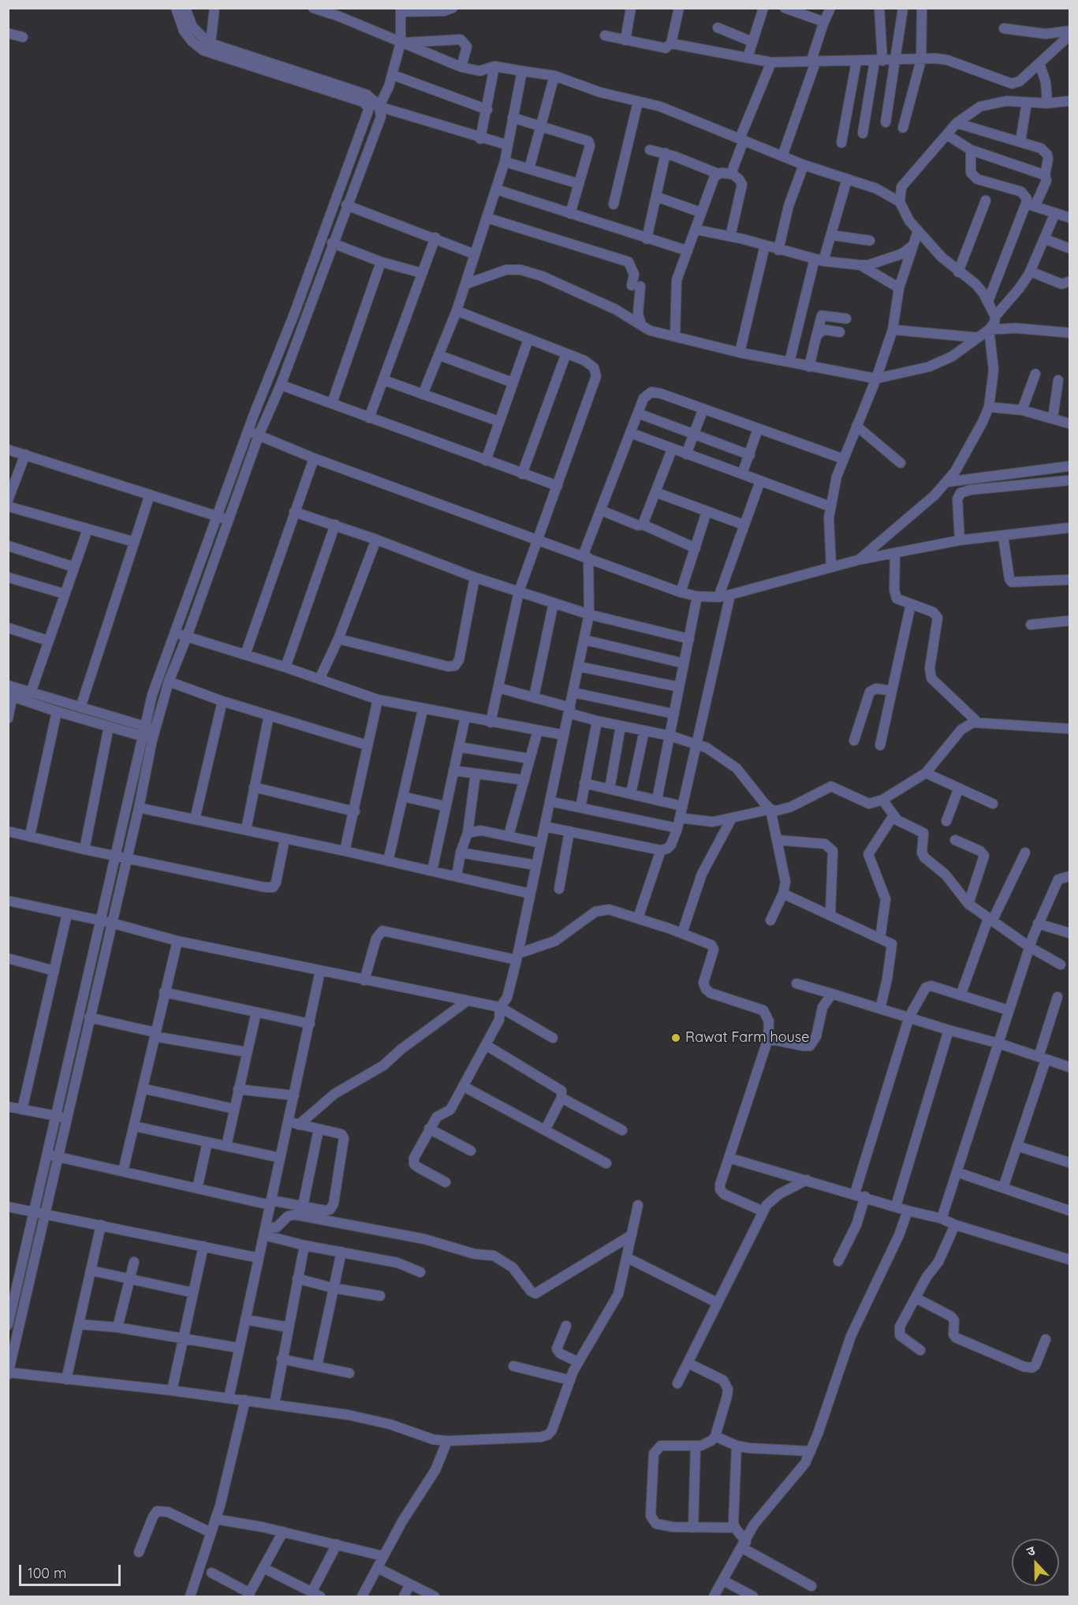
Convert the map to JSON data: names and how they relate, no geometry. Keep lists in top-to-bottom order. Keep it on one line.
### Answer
{"places":["Rawat Farm house"],"scale_bar":"100 m","north":"top"}
